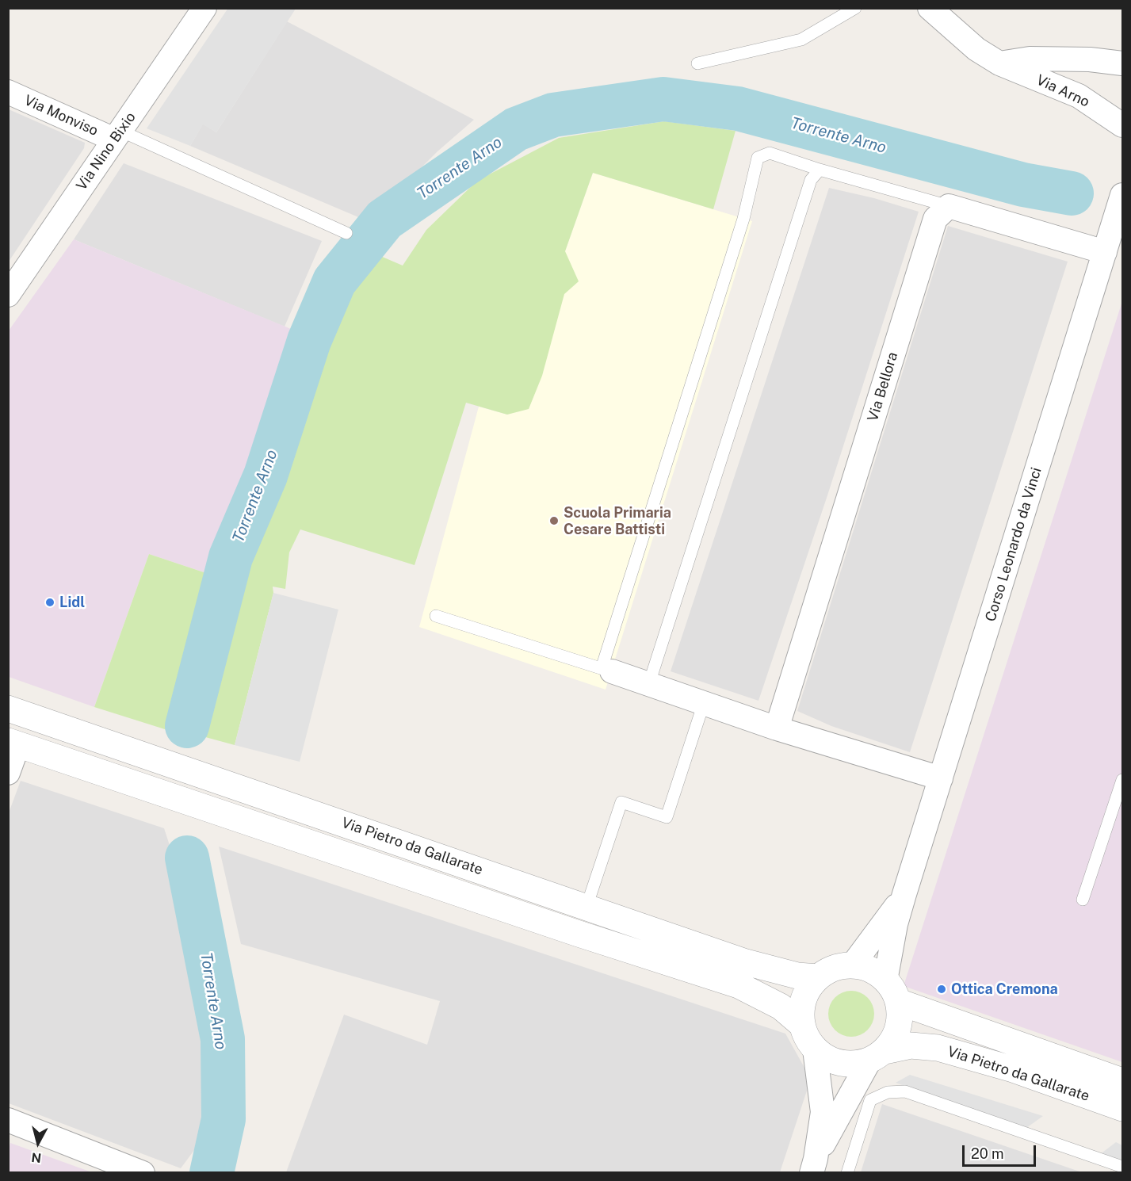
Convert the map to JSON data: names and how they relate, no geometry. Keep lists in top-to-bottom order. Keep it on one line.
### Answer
{"streets":{"street":["Via Arno","Via Monviso","Via Nino Bixio","Via Bellora","Corso Leonardo da Vinci","Via Pietro da Gallarate"]},"crossings":[["Via Monviso","Via Nino Bixio"],["Corso Leonardo da Vinci","Via Pietro da Gallarate"]],"water":["Torrente Arno"],"places":["Scuola Primaria Cesare Battisti","Lidl","Ottica Cremona"],"scale_bar":"20 m","north":"bottom"}
